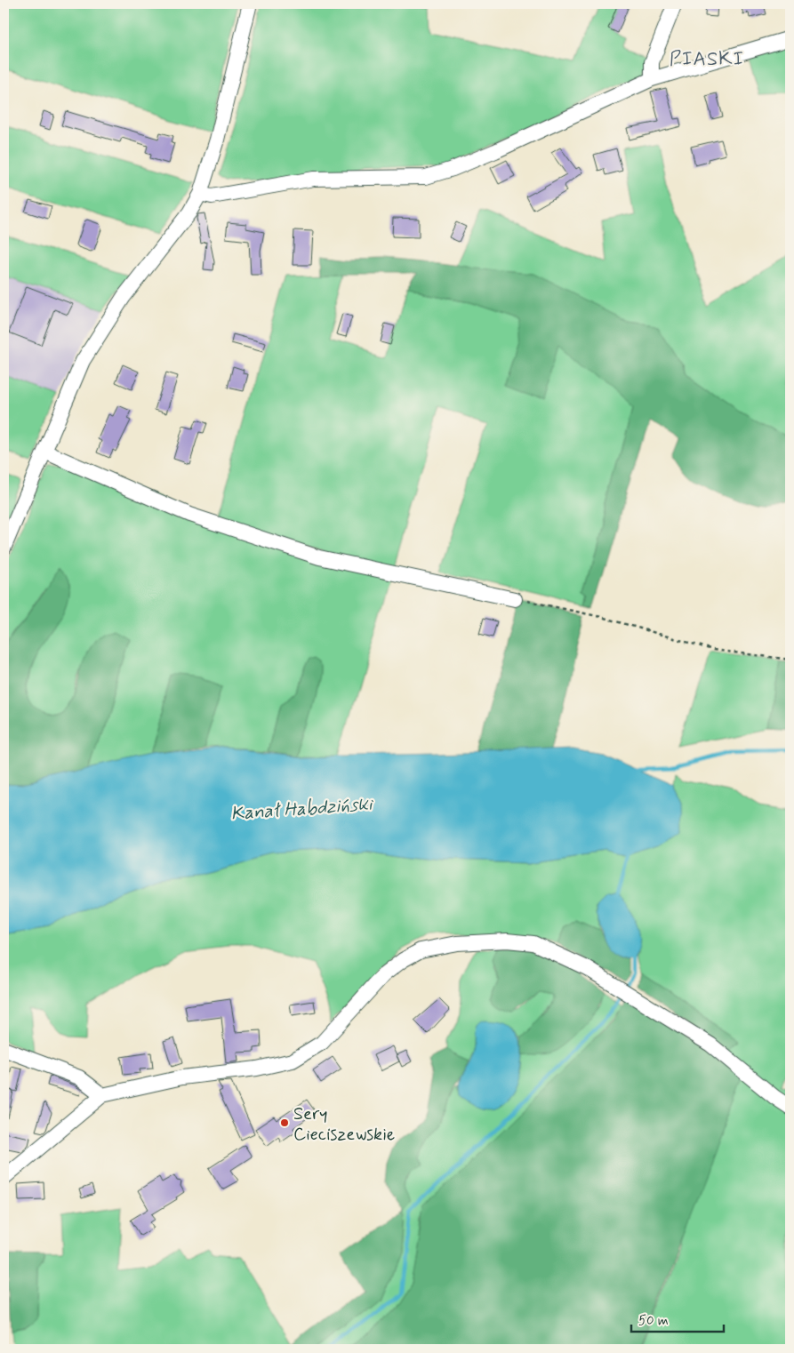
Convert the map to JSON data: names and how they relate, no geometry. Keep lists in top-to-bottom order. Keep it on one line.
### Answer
{"districts":["PIASKI"],"water":["Kanał Habdziński"],"places":["Sery Cieciszewskie"],"scale_bar":"50 m"}
